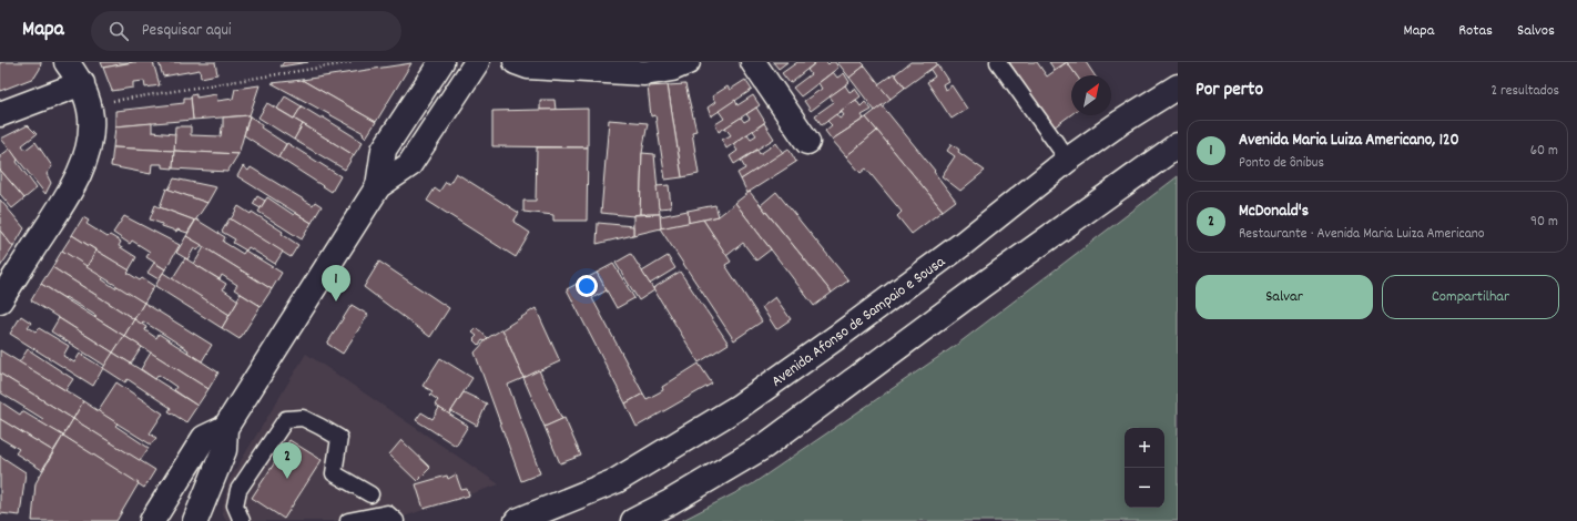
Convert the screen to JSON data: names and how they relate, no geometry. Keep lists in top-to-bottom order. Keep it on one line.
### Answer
{"streets":{"main road":["Avenida Afonso de Sampaio e Sousa"]},"north":"top right","page":{"header":"Mapa","search":"Pesquisar aqui","nav":["Mapa","Rotas","Salvos"],"heading":["Por perto","2 resultados"],"list":[{"mark":"1","name":"Avenida Maria Luiza Americano, 120","note":"Ponto de ônibus","value":"60 m"},{"mark":"2","name":"McDonald's","note":"Restaurante · Avenida Maria Luiza Americano","value":"90 m"}],"buttons":["Salvar","Compartilhar"],"pins":["1","2"],"map_buttons":["+","−"]}}
